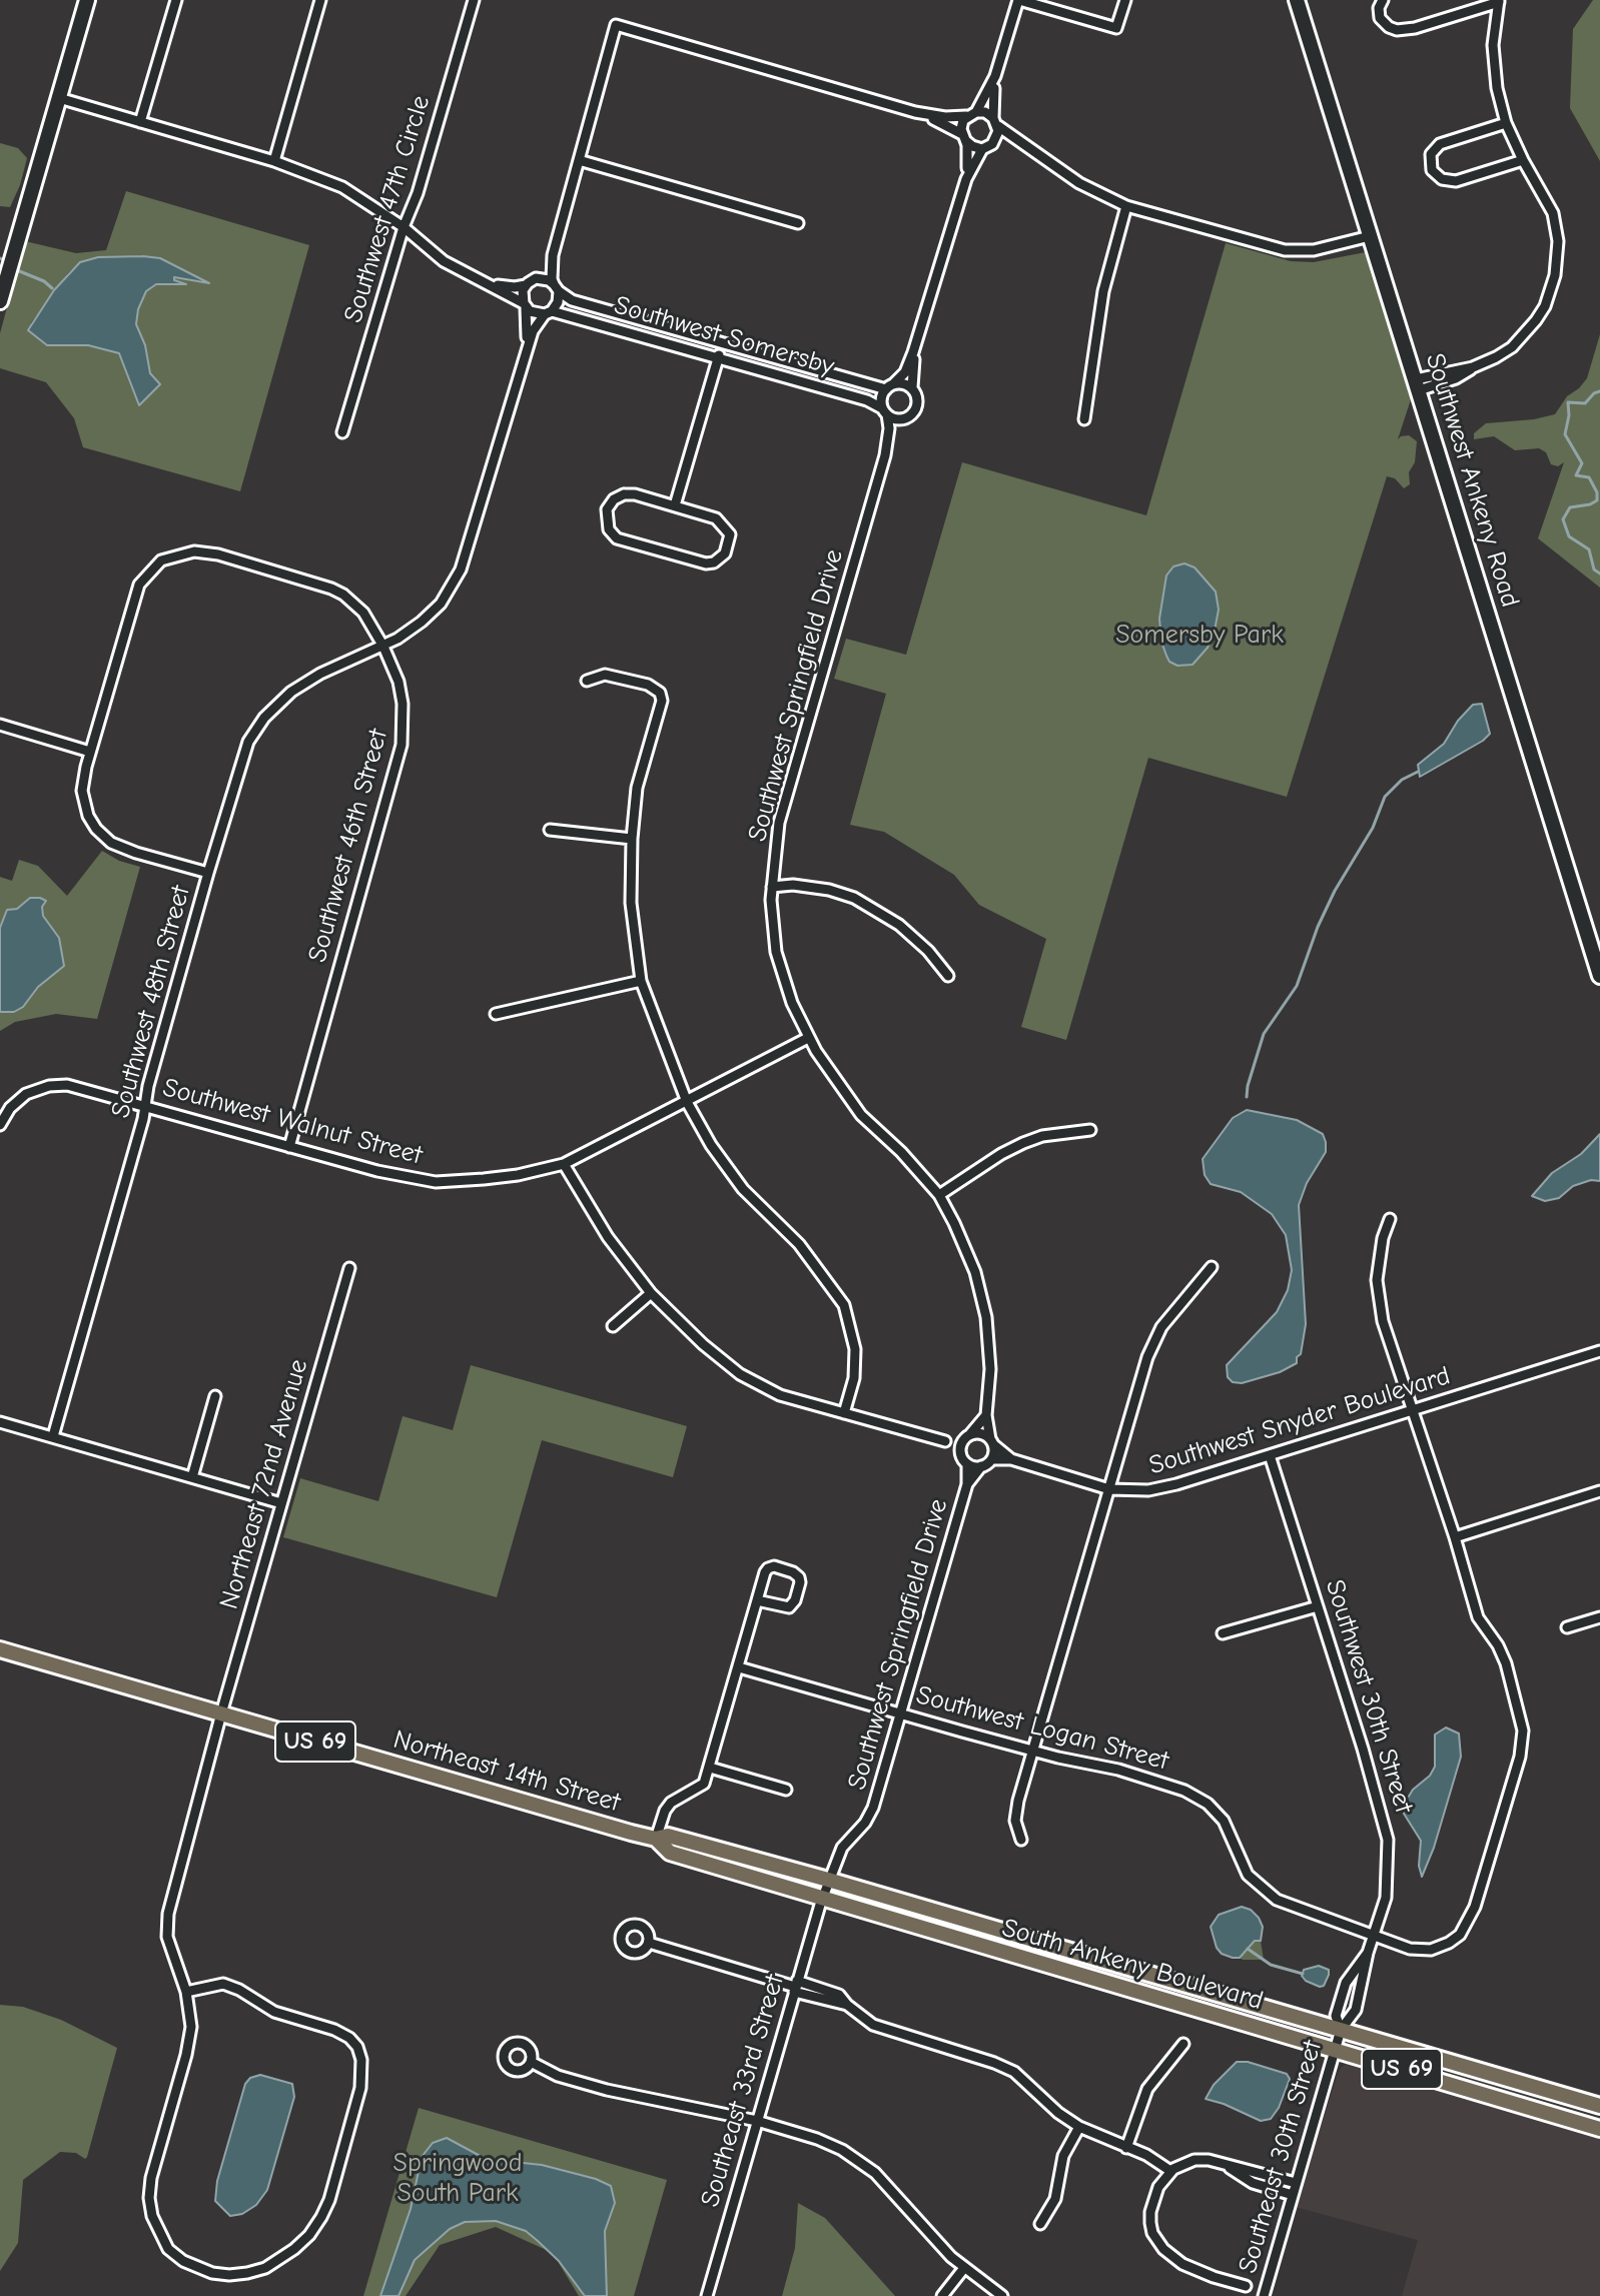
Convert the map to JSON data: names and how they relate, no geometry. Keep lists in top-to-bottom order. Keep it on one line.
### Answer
{"streets":{"main road":["US 69","Northeast 14th Street","South Ankeny Boulevard"],"street":["Southwest 47th Circle","Southwest Somersby","Southwest Ankeny Road","Southwest Springfield Drive","Southwest 46th Street","Southwest 48th Street","Southwest Walnut Street","Southwest Snyder Boulevard","Northeast 72nd Avenue","Southwest 30th Street","Southwest Logan Street","Southeast 33rd Street","Southeast 30th Street"]},"crossings":[["Southwest Somersby","Southwest Springfield Drive"],["Southwest Springfield Drive","Southwest Walnut Street"],["Southwest Springfield Drive","Southwest Snyder Boulevard"],["Southwest Springfield Drive","Southwest Logan Street"],["Southwest Springfield Drive","South Ankeny Boulevard"],["Southwest Springfield Drive","Southeast 33rd Street"],["Southwest 46th Street","Southwest 48th Street"],["Southwest 46th Street","Southwest Walnut Street"],["Southwest 48th Street","Southwest Walnut Street"],["Southwest Snyder Boulevard","Southwest 30th Street"],["Southwest Snyder Boulevard","Southwest Logan Street"],["Northeast 72nd Avenue","Northeast 14th Street"],["Southwest 30th Street","Southwest Logan Street"],["Southwest 30th Street","South Ankeny Boulevard"],["Southwest 30th Street","Southeast 30th Street"],["Northeast 14th Street","South Ankeny Boulevard"],["South Ankeny Boulevard","Southeast 33rd Street"],["South Ankeny Boulevard","Southeast 30th Street"]],"parks":["Somersby Park","Springwood South Park"]}
